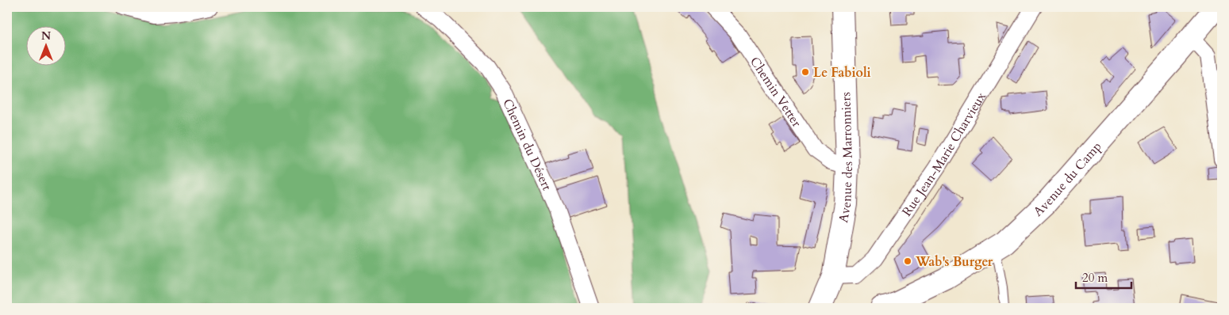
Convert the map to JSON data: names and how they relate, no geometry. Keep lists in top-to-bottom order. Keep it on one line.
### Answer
{"streets":{"main road":["Avenue des Marronniers","Avenue du Camp"],"street":["Chemin Vetter","Chemin du Désert","Rue Jean-Marie Charvieux"]},"crossings":[["Chemin Vetter","Avenue des Marronniers"],["Rue Jean-Marie Charvieux","Avenue des Marronniers"]],"places":["Le Fabioli","Wab's Burger"],"scale_bar":"20 m","north":"top"}
